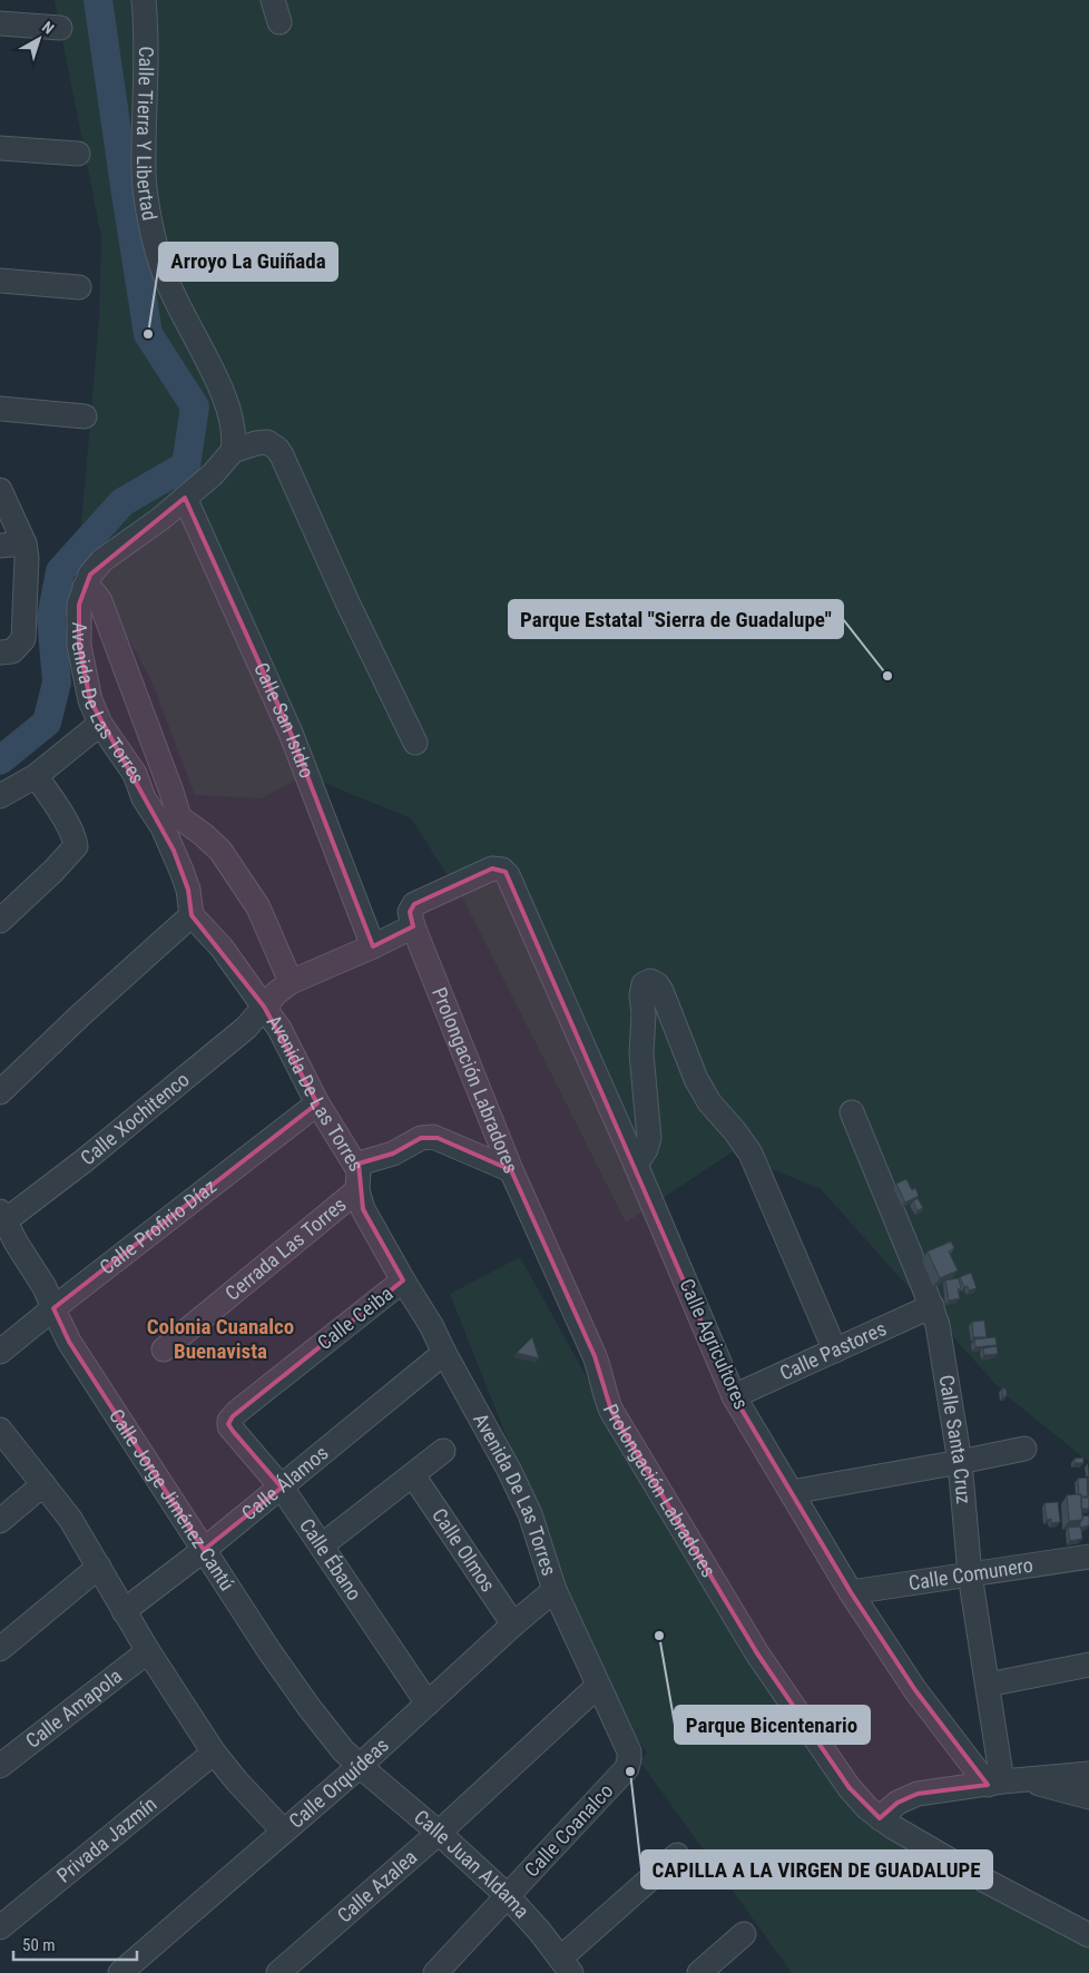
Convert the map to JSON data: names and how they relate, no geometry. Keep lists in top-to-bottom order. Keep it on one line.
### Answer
{"streets":{"street":["Calle Tierra Y Libertad","Avenida De Las Torres","Calle San Isidro","Prolongación Labradores","Calle Xochitenco","Calle Profirio Díaz","Cerrada Las Torres","Calle Ceiba","Calle Agricultores","Calle Pastores","Calle Santa Cruz","Calle Álamos","Calle Jorge Jiménez Cantú","Calle Olmos","Calle Ébano","Calle Comunero","Calle Amapola","Calle Orquídeas","Calle Coanalco","Privada Jazmín","Calle Juan Aldama","Calle Azalea"]},"crossings":[["Avenida De Las Torres","Calle Xochitenco"],["Avenida De Las Torres","Calle Profirio Díaz"],["Avenida De Las Torres","Cerrada Las Torres"],["Avenida De Las Torres","Calle Ceiba"],["Avenida De Las Torres","Calle Álamos"],["Avenida De Las Torres","Calle Orquídeas"],["Avenida De Las Torres","Calle Coanalco"],["Avenida De Las Torres","Calle Azalea"],["Calle San Isidro","Calle Xochitenco"],["Prolongación Labradores","Calle Xochitenco"],["Calle Xochitenco","Calle Agricultores"],["Calle Xochitenco","Calle Jorge Jiménez Cantú"],["Calle Profirio Díaz","Calle Jorge Jiménez Cantú"],["Calle Ceiba","Calle Ébano"],["Calle Agricultores","Calle Pastores"],["Calle Agricultores","Calle Santa Cruz"],["Calle Agricultores","Calle Comunero"],["Calle Pastores","Calle Santa Cruz"],["Calle Santa Cruz","Calle Comunero"],["Calle Álamos","Calle Jorge Jiménez Cantú"],["Calle Álamos","Calle Ébano"],["Calle Jorge Jiménez Cantú","Calle Orquídeas"],["Calle Jorge Jiménez Cantú","Calle Juan Aldama"],["Calle Olmos","Calle Orquídeas"],["Calle Ébano","Calle Orquídeas"],["Calle Orquídeas","Calle Juan Aldama"],["Calle Coanalco","Calle Juan Aldama"],["Calle Juan Aldama","Calle Azalea"]],"districts":["Colonia Cuanalco Buenavista"],"places":["Arroyo La Guiñada","Parque Estatal \"Sierra de Guadalupe\"","Parque Bicentenario","CAPILLA A LA VIRGEN DE GUADALUPE"],"scale_bar":"50 m","north":"top right"}
